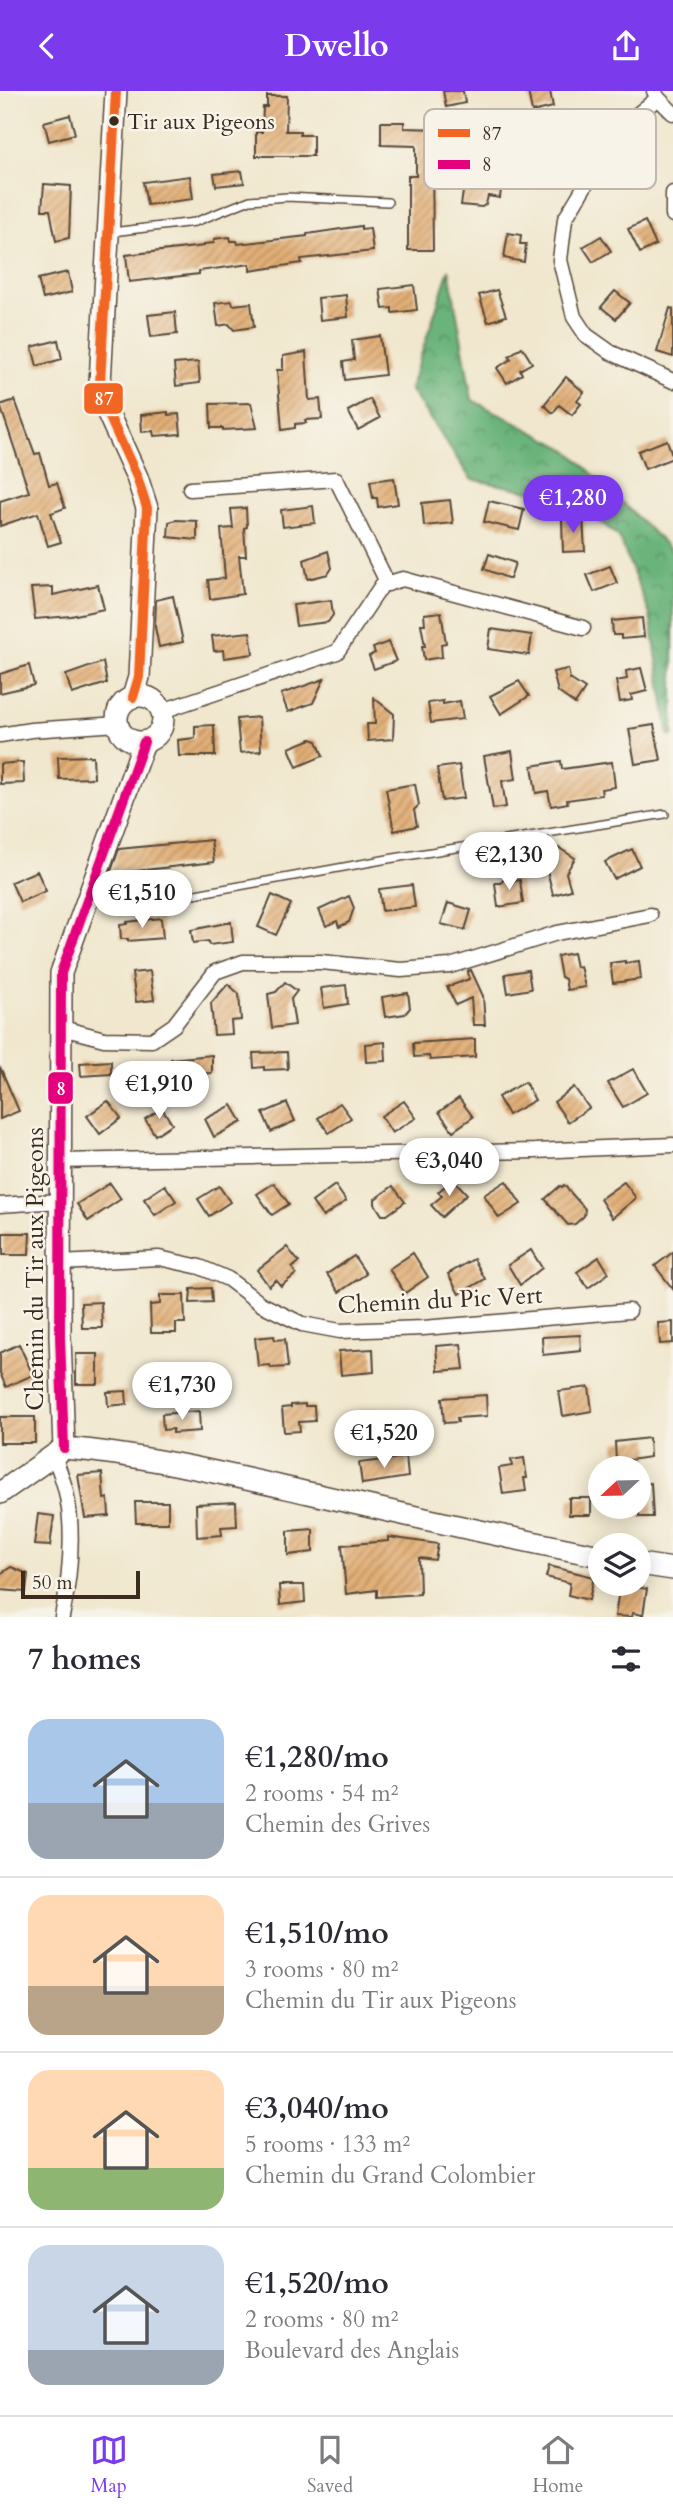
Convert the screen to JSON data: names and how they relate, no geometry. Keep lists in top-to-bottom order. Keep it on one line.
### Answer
{"streets":{"street":["Chemin du Tir aux Pigeons","Chemin du Pic Vert"]},"crossings":[["Chemin du Tir aux Pigeons","Chemin du Pic Vert"]],"places":["Tir aux Pigeons"],"lines":["transit line 87","transit line 8"],"legend":["87","8"],"scale_bar":"50 m","north":"left","page":{"header":"Dwello","price":["€1,280","€2,130","€1,510","€1,910","€3,040","€1,730","€1,520"],"scale":"50 m","heading":"7 homes","list":[{"name":"€1,280/mo","note":"2 rooms · 54 m² · Chemin des Grives"},{"name":"€1,510/mo","note":"3 rooms · 80 m² · Chemin du Tir aux Pigeons"},{"name":"€3,040/mo","note":"5 rooms · 133 m² · Chemin du Grand Colombier"},{"name":"€1,520/mo","note":"2 rooms · 80 m² · Boulevard des Anglais"}],"tabs":["Map","Saved","Home"]}}
